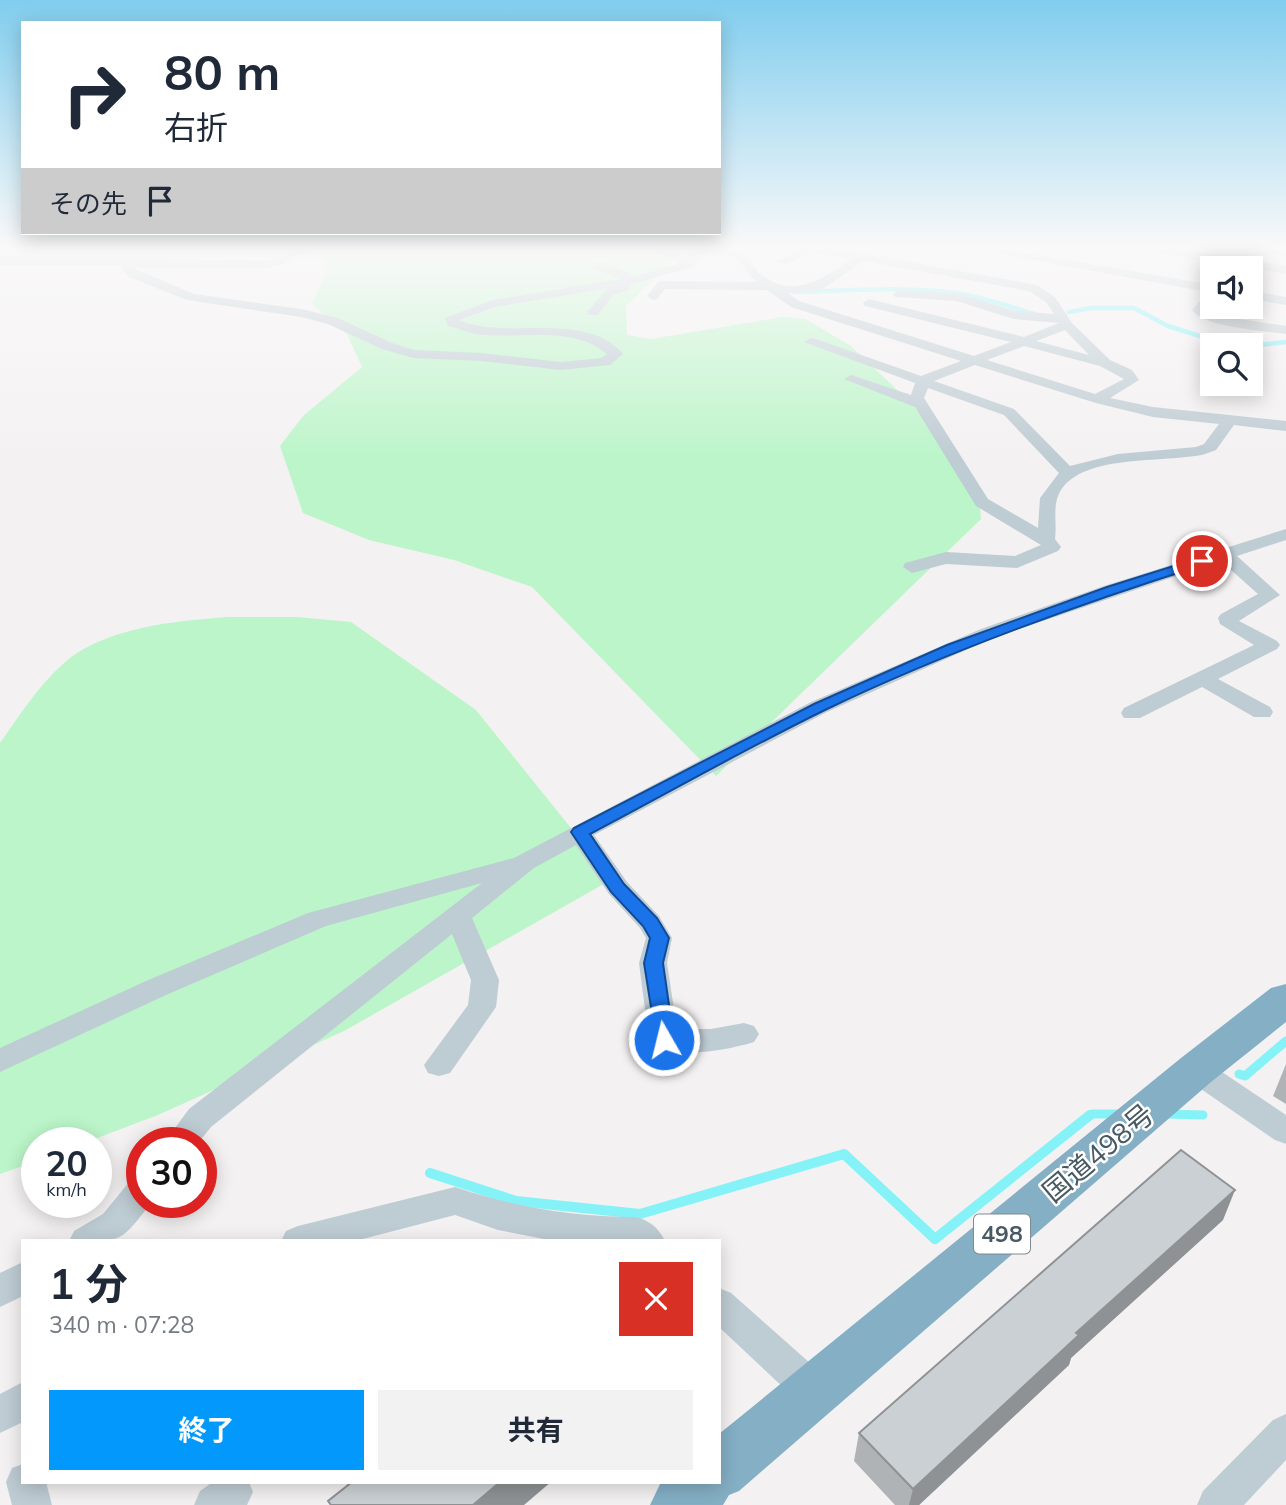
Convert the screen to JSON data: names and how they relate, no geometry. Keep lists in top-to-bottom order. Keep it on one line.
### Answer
{"streets":{"highway":["国道498号","498"]},"page":{"turn":["80 m","右折"],"then":"その先","speed":"20 km/h","limit":"30","heading":["1 分","340 m · 07:28"],"buttons":["終了","共有"]}}
